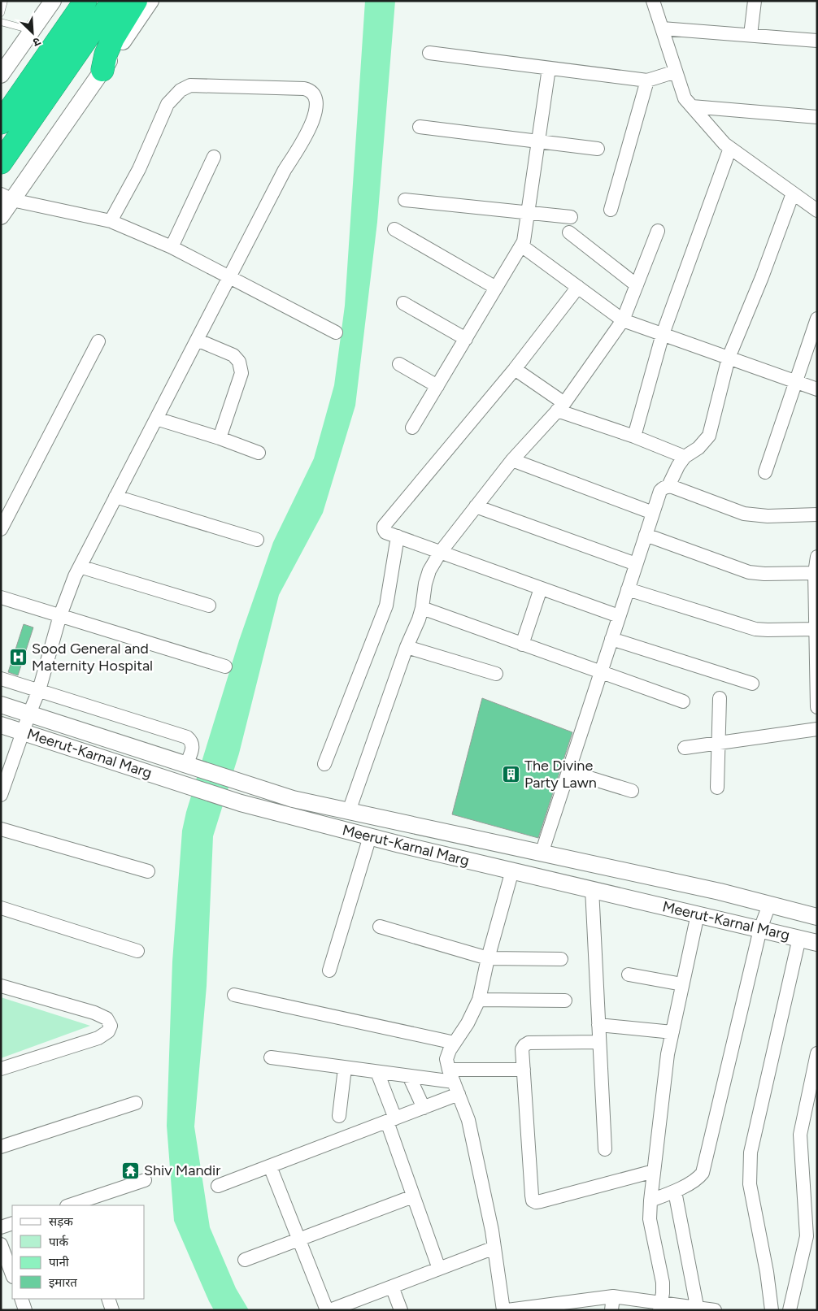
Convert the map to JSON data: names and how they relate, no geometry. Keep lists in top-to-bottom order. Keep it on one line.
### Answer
{"streets":{"street":["Meerut-Karnal Marg"]},"places":{"hospital":["Sood General and Maternity Hospital"],"building":["The Divine Party Lawn"],"temple":["Shiv Mandir"]},"legend":["सड़क","पार्क","पानी","इमारत"],"north":"bottom right"}
